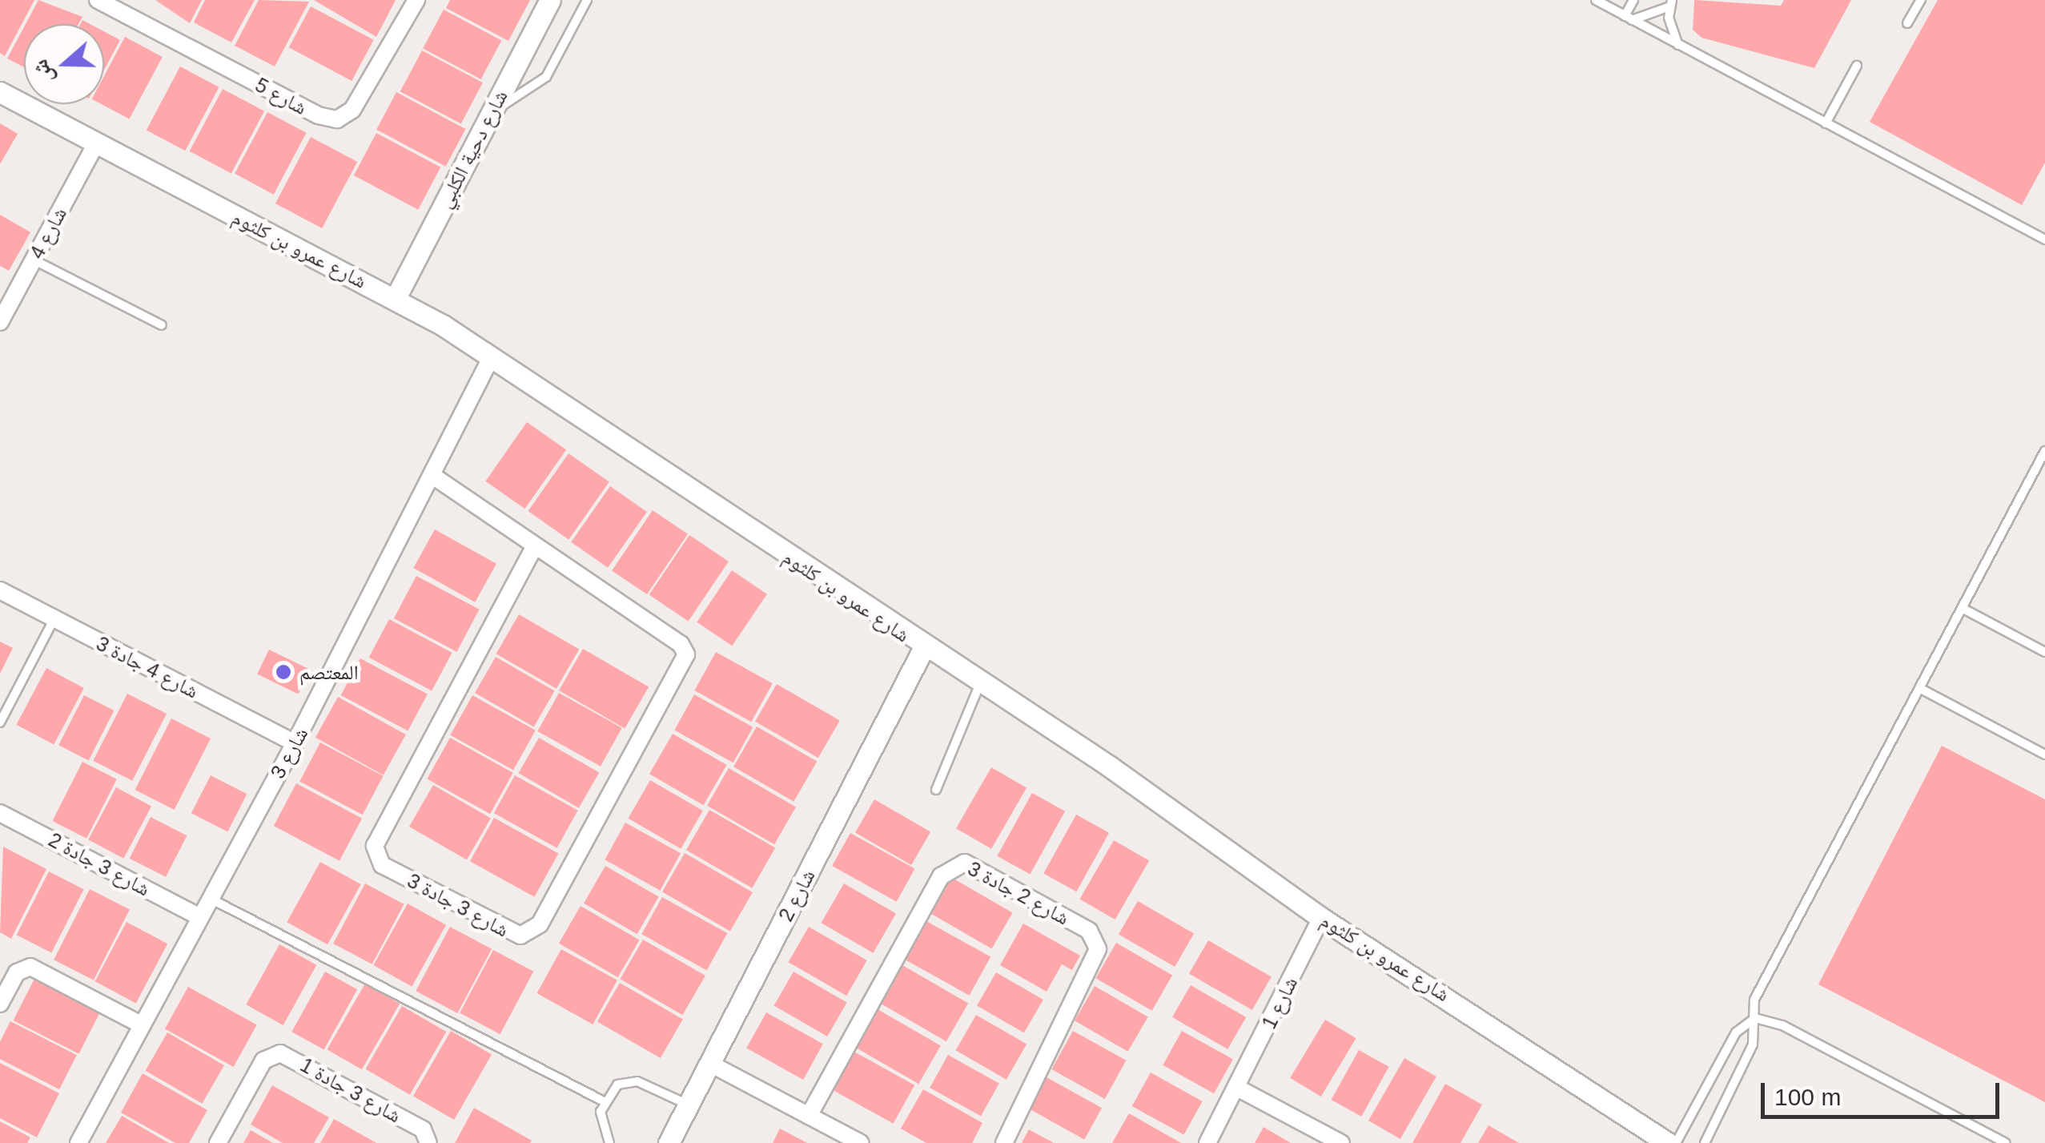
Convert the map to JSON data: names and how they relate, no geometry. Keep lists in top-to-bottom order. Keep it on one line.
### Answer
{"streets":{"street":["شارع 5","شارع دحية الكلبي","شارع 4","شارع عمرو بن كلثوم","شارع 4 جادة 3","شارع 3","شارع 3 جادة 2","شارع 2 جادة 3","شارع 2","شارع 3 جادة 3","شارع 1","شارع 3 جادة 1"]},"crossings":[["شارع دحية الكلبي","شارع عمرو بن كلثوم"],["شارع 4","شارع عمرو بن كلثوم"],["شارع عمرو بن كلثوم","شارع 3"],["شارع عمرو بن كلثوم","شارع 2"],["شارع عمرو بن كلثوم","شارع 1"],["شارع 4 جادة 3","شارع 3"],["شارع 3","شارع 3 جادة 2"],["شارع 3","شارع 3 جادة 3"]],"places":["المعتصم"],"scale_bar":"100 m","north":"left"}
